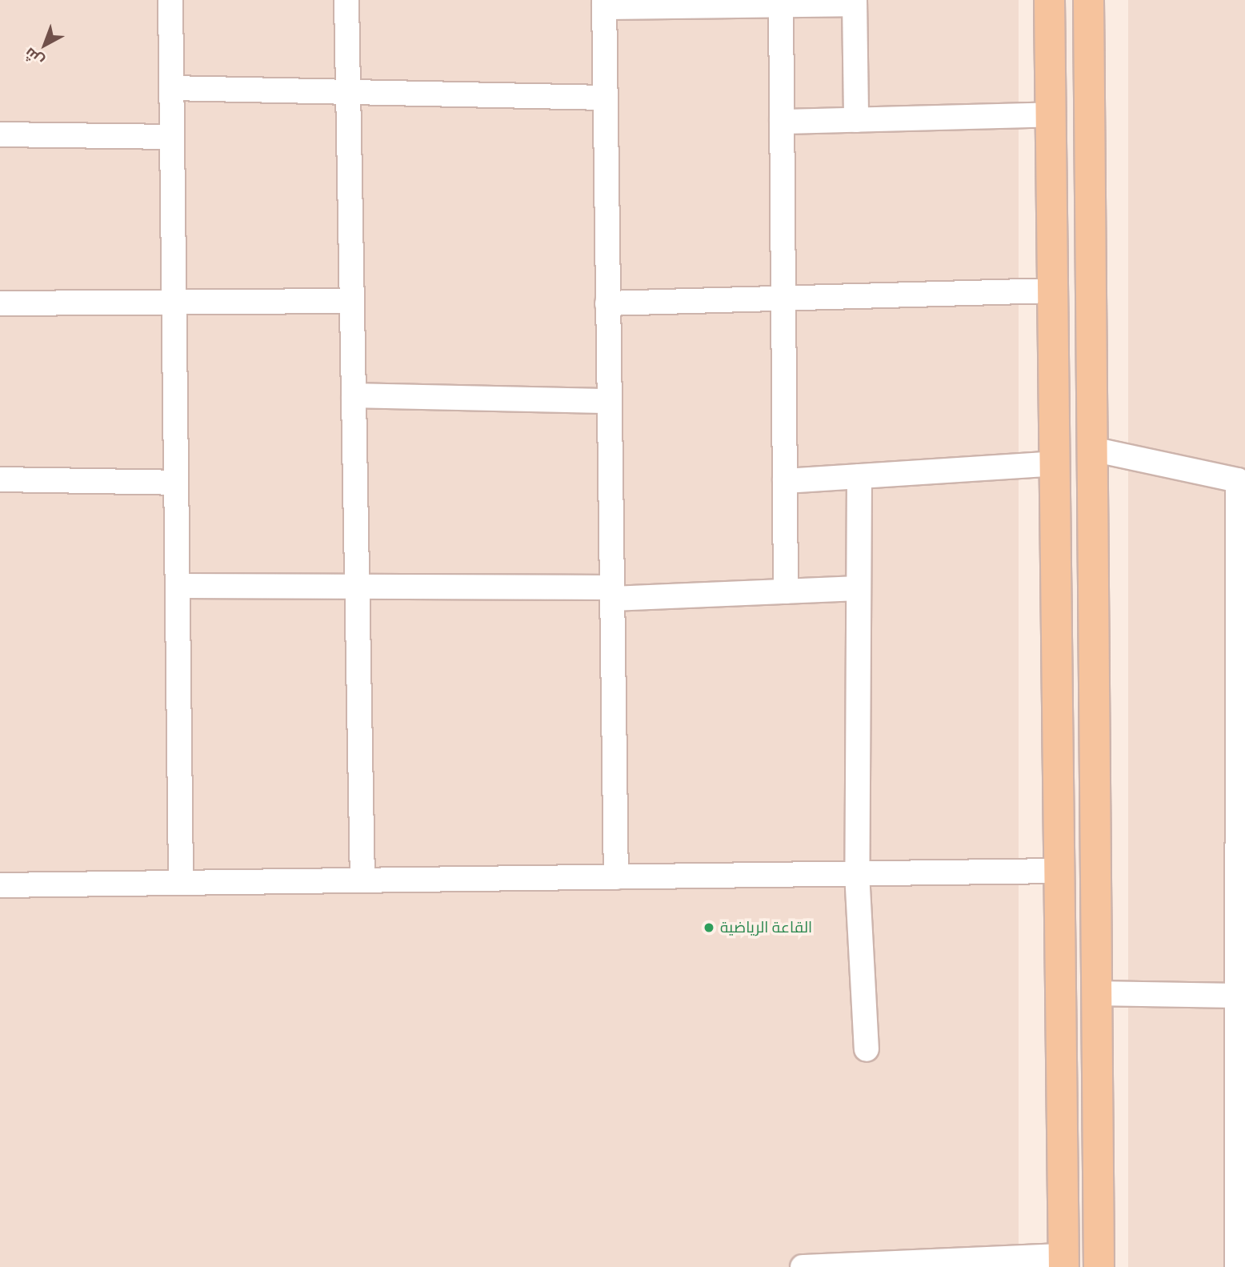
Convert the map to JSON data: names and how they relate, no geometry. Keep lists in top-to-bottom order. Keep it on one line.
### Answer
{"places":["القاعة الرياضية"],"north":"bottom left"}
